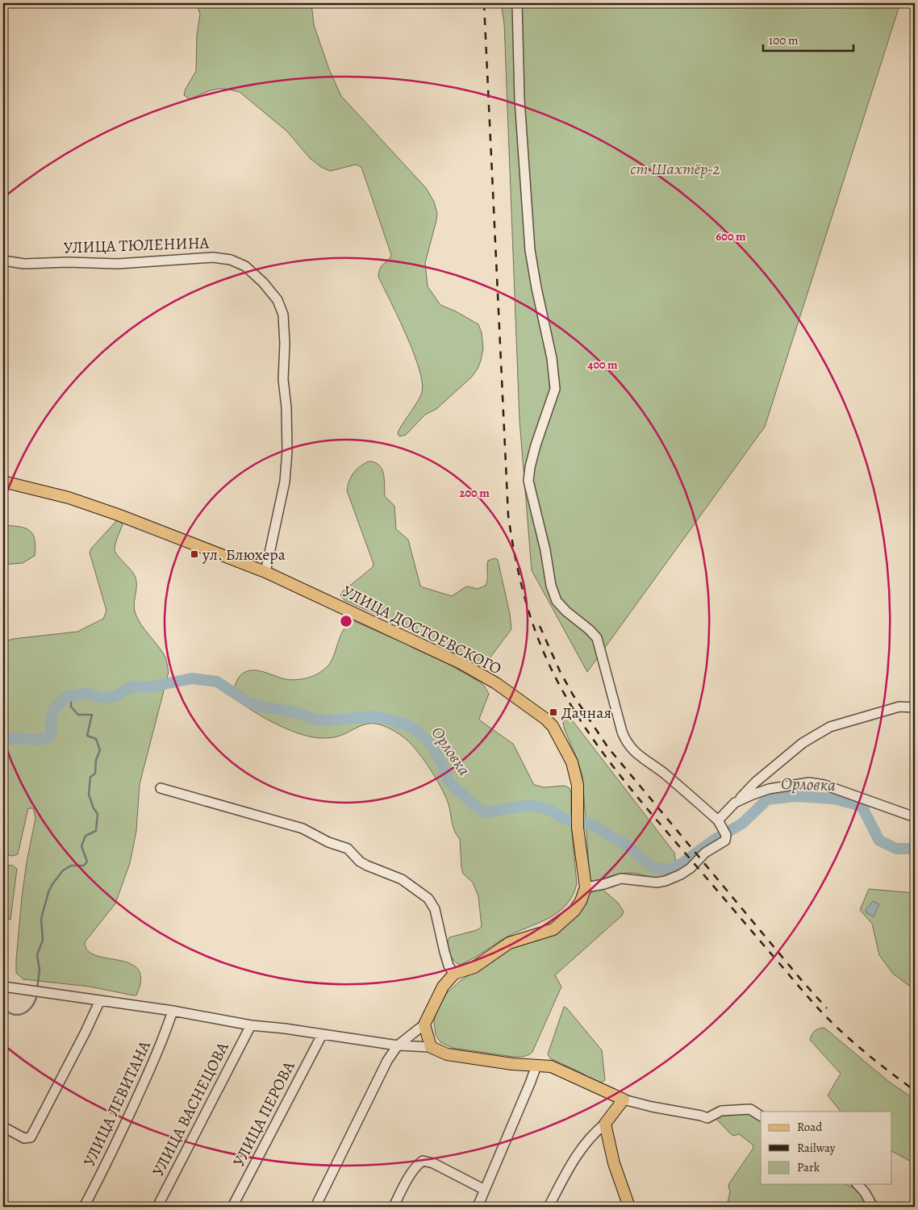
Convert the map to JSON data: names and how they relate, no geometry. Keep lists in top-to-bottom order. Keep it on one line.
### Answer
{"streets":{"main road":["УЛИЦА ДОСТОЕВСКОГО"],"street":["УЛИЦА ТЮЛЕНИНА","УЛИЦА ЛЕВИТАНА","УЛИЦА ВАСНЕЦОВА","УЛИЦА ПЕРОВА"]},"crossings":[["УЛИЦА ТЮЛЕНИНА","УЛИЦА ДОСТОЕВСКОГО"]],"water":["Орловка"],"parks":["ст Шахтёр-2"],"places":{"transit":["ул. Блюхера","Дачная"]},"legend":["Road","Railway","Park"],"scale_bar":"100 m","rings":["600 m","400 m","200 m"]}
